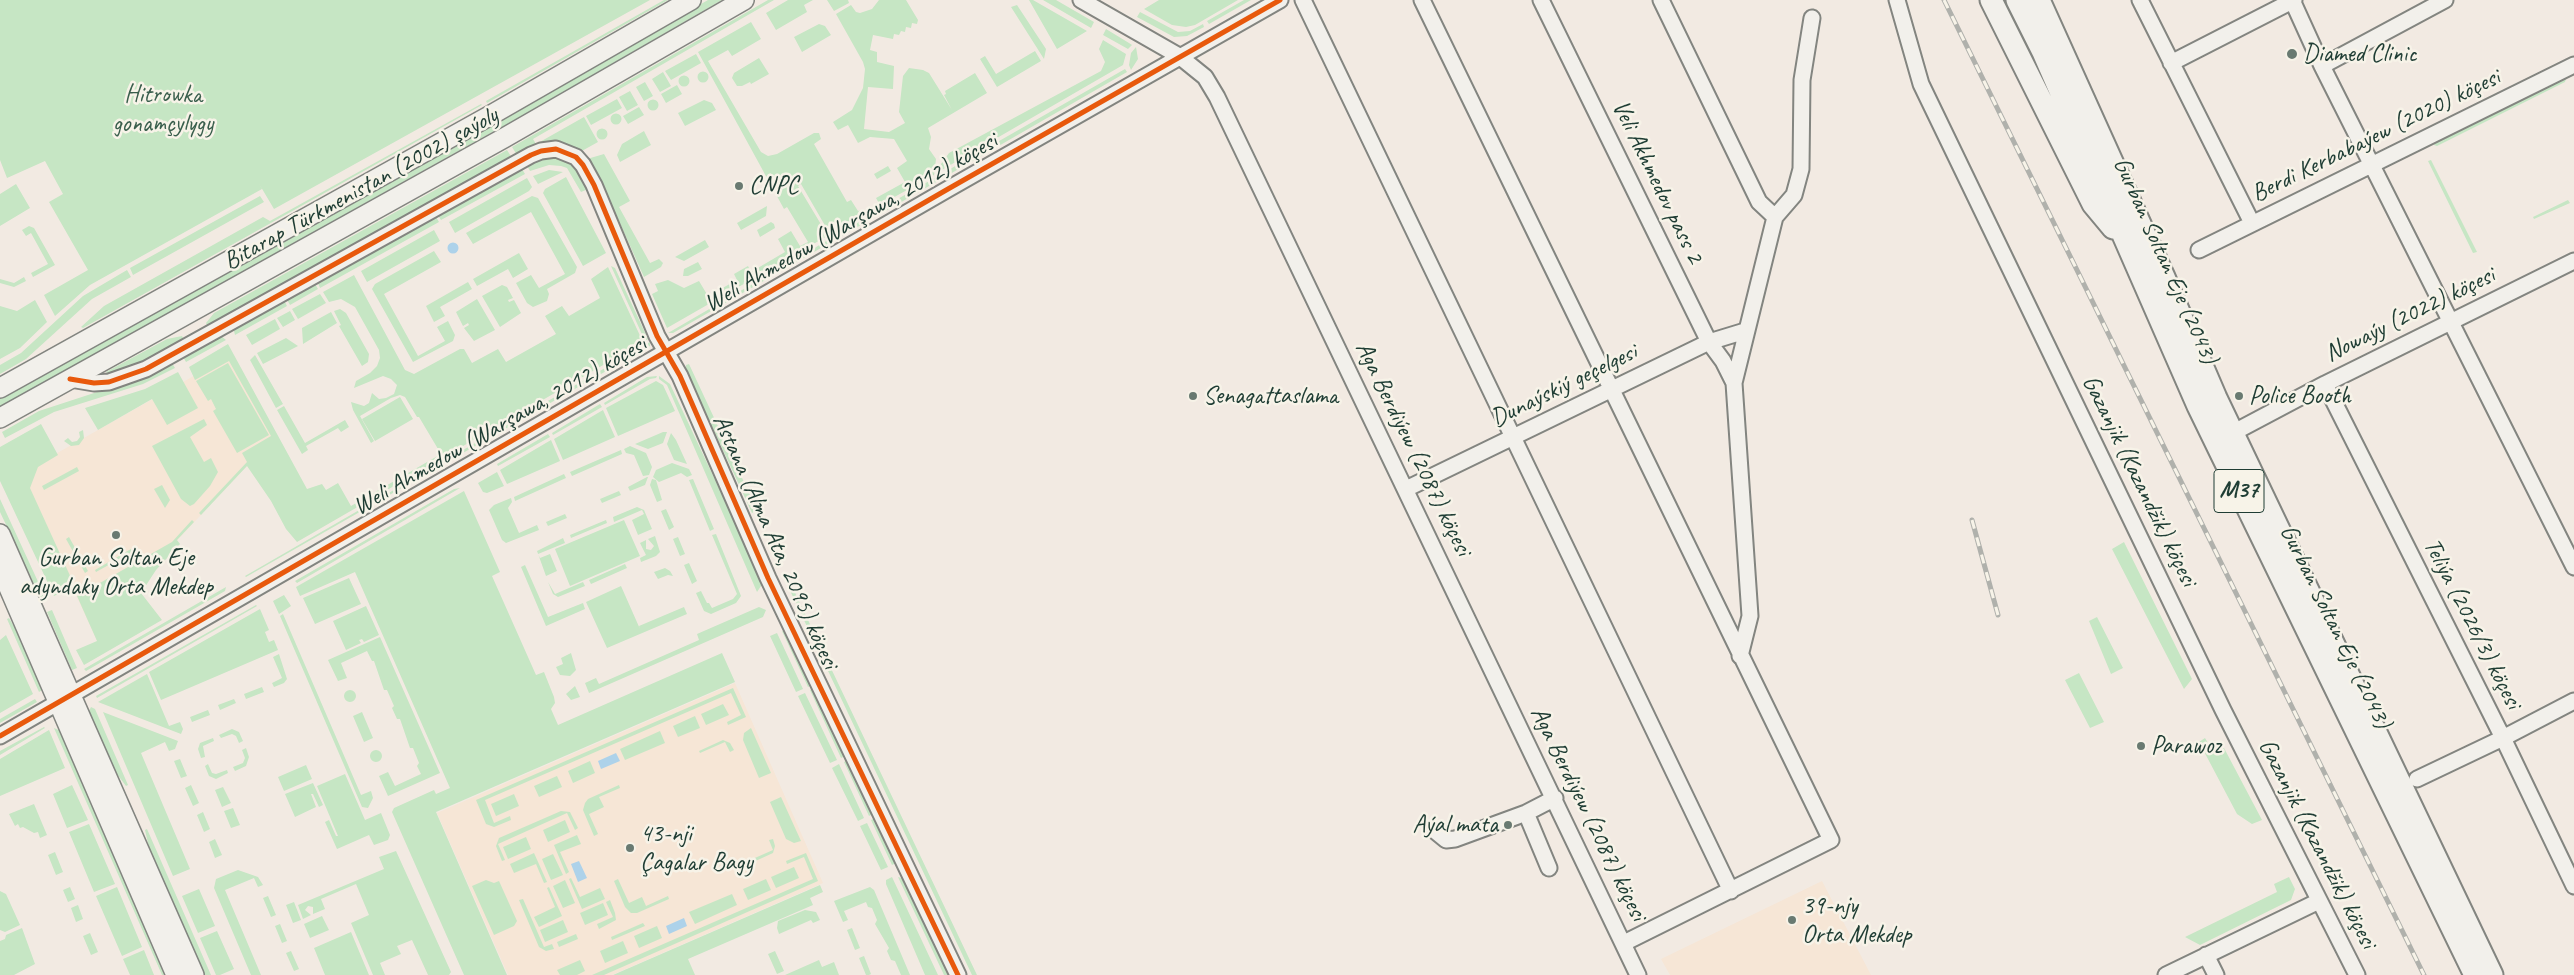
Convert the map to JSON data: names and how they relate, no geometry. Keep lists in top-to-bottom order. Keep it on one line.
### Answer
{"streets":{"highway":["Gurban Soltan Eje (2043)","M37"],"main road":["Bitarap Türkmenistan (2002) şaýoly"],"street":["Berdi Kerbabaýew (2020) köçesi","Veli Akhmedov pass 2","Weli Ahmedow (Warşawa, 2012) köçesi","Nowaýy (2022) köçesi","Dunaýskiý geçelgesi","Aga Berdiýew (2087) köçesi","Gazanjik (Kazandžik) köçesi","Astana (Alma Ata, 2095) köçesi","Teliýa (2026/3) köçesi"]},"crossings":[["Veli Akhmedov pass 2","Dunaýskiý geçelgesi"],["Bitarap Türkmenistan (2002) şaýoly","Astana (Alma Ata, 2095) köçesi"],["Weli Ahmedow (Warşawa, 2012) köçesi","Aga Berdiýew (2087) köçesi"],["Weli Ahmedow (Warşawa, 2012) köçesi","Astana (Alma Ata, 2095) köçesi"],["Gurban Soltan Eje (2043)","Nowaýy (2022) köçesi"],["Nowaýy (2022) köçesi","Teliýa (2026/3) köçesi"],["Dunaýskiý geçelgesi","Aga Berdiýew (2087) köçesi"]],"parks":["Hitrowka gonamçylygy"],"places":["Diamed Clinic","CNPC","Senagattaslama","Police Booth","Gurban Soltan Eje adyndaky Orta Mekdep","Parawoz","Aýal mata","43-nji Çagalar Bagy","39-njy Orta Mekdep"]}
